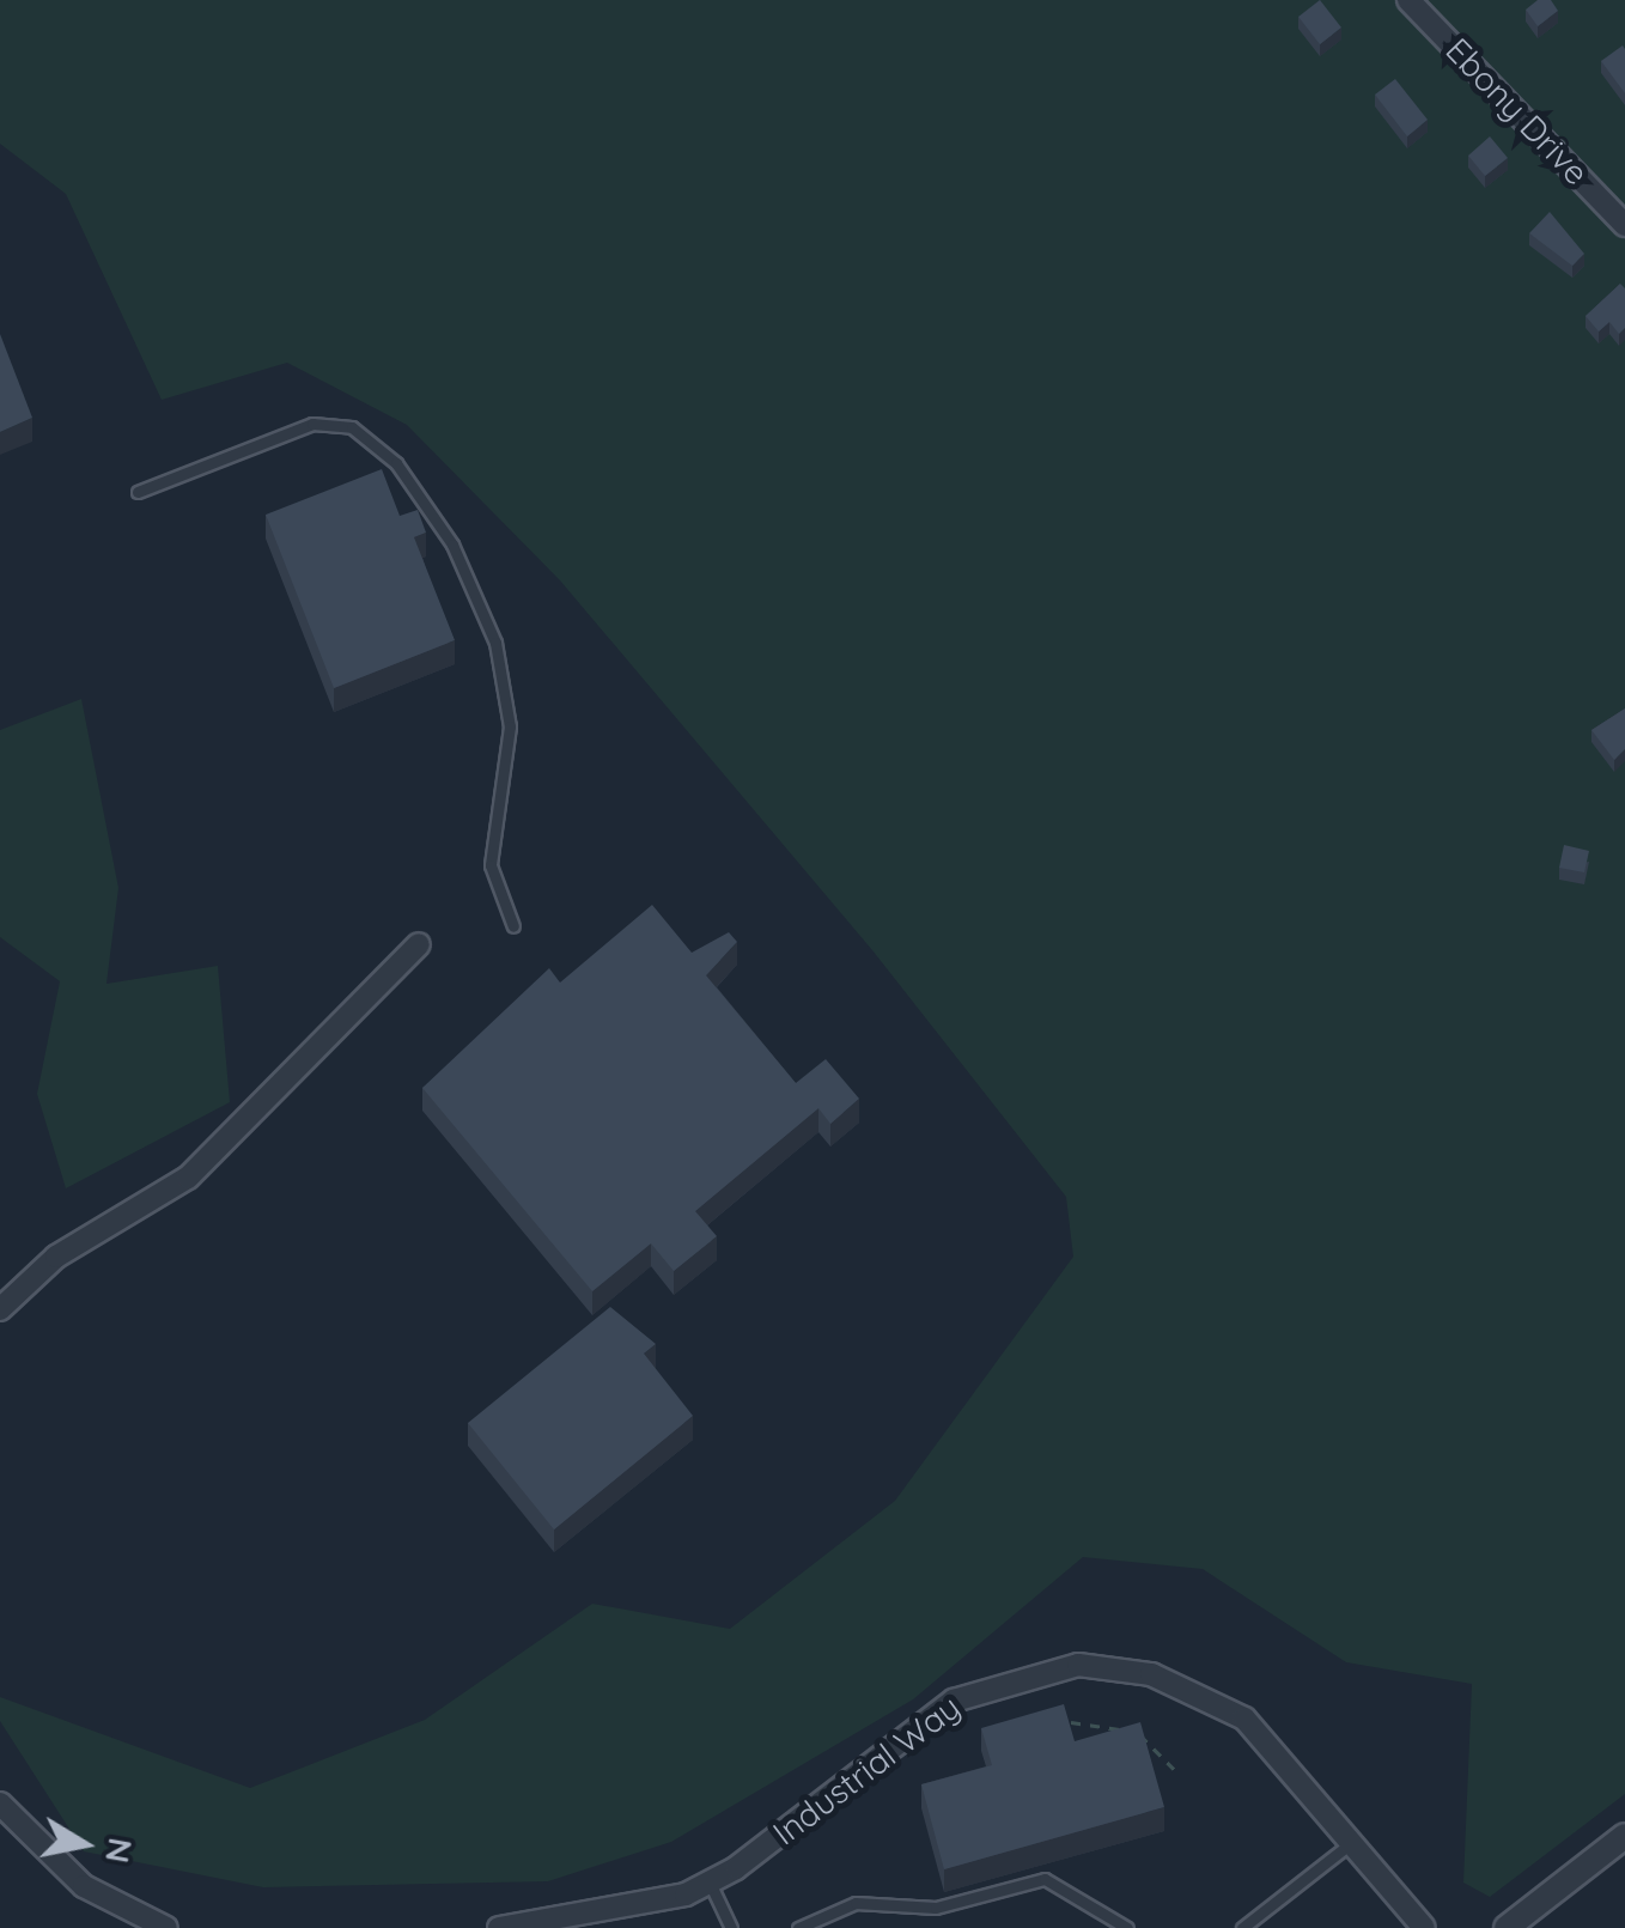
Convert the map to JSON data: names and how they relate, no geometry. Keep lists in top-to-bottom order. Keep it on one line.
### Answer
{"streets":{"street":["Ebony Drive","Industrial Way"]},"north":"right"}
